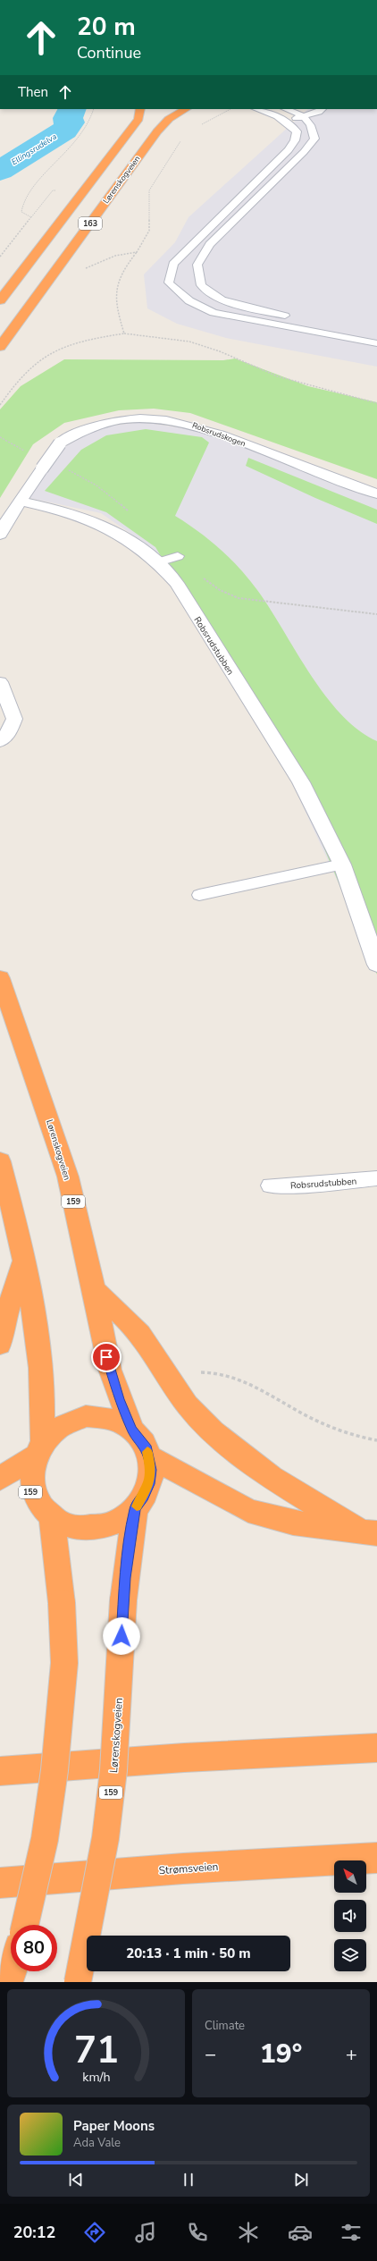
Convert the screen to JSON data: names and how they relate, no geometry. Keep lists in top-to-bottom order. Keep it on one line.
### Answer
{"streets":{"highway":["Lørenskogveien","163","159","Strømsveien"],"street":["Robsrudskogen","Robsrudstubben"]},"crossings":[["Lørenskogveien","159"],["Robsrudskogen","Robsrudstubben"]],"water":["Ellingsrudelva"],"north":"top left","page":{"turn":["20 m","Continue"],"then":"Then","limit":"80","trip":"20:13 · 1 min · 50 m","tile":"Climate","heat":["−","19°","+"],"song":["Paper Moons","Ada Vale"],"tabs":"20:12","gauge":["71","km/h"]}}
